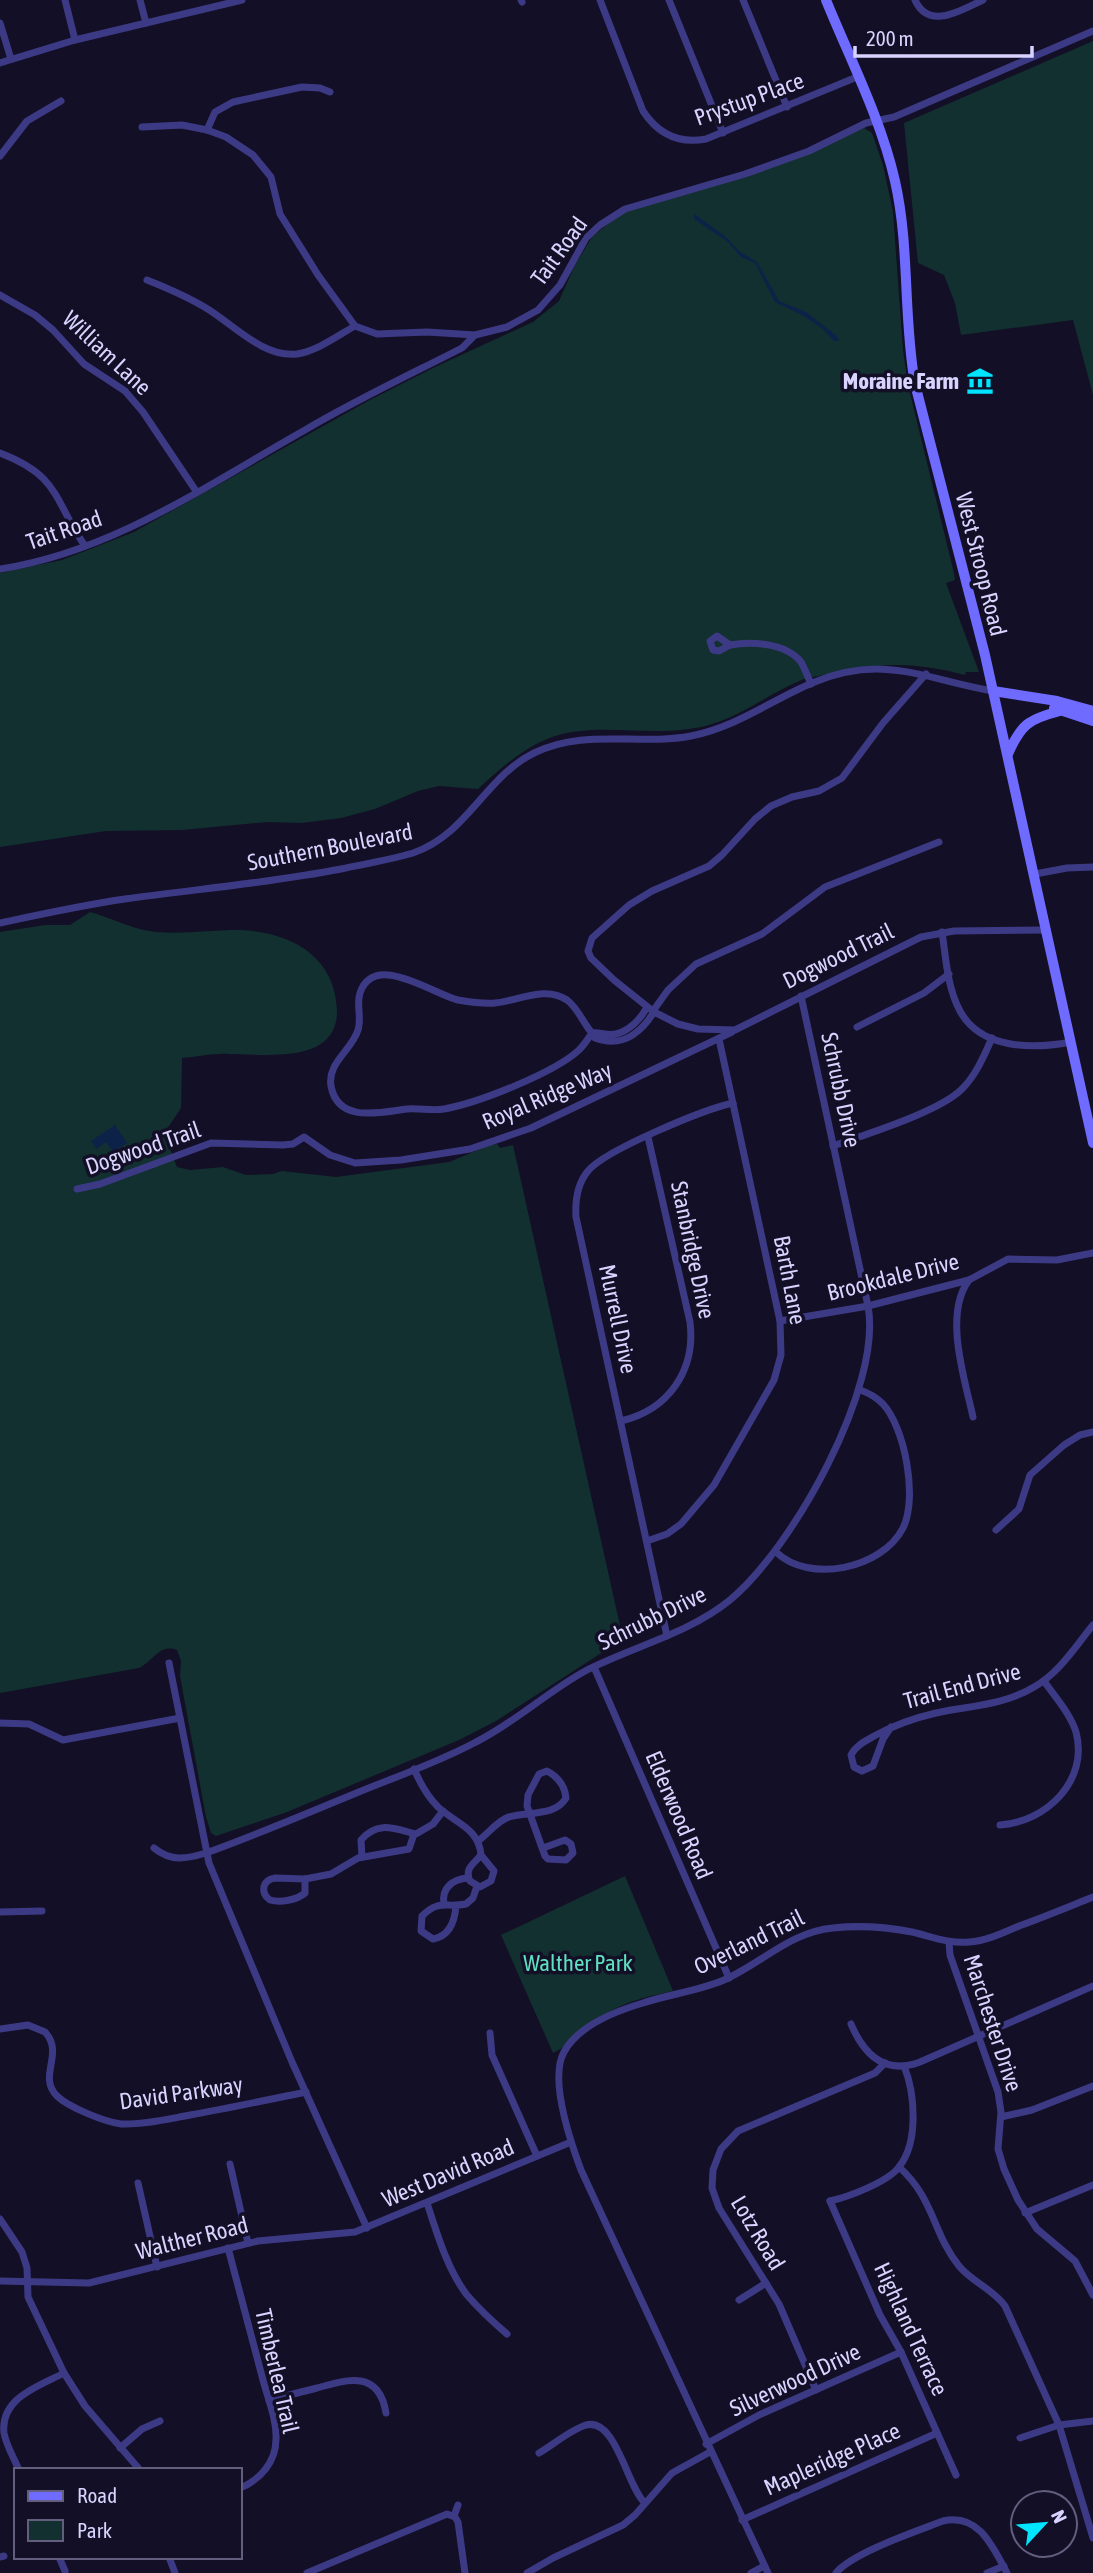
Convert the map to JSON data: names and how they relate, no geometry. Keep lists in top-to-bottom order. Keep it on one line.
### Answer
{"streets":{"main road":["West Stroop Road","Southern Boulevard"],"street":["Prystup Place","Tait Road","William Lane","Dogwood Trail","Schrubb Drive","Royal Ridge Way","Stanbridge Drive","Brookdale Drive","Barth Lane","Murrell Drive","Trail End Drive","Elderwood Road","Overland Trail","Marchester Drive","David Parkway","West David Road","Lotz Road","Walther Road","Highland Terrace","Timberlea Trail","Silverwood Drive","Mapleridge Place"]},"crossings":[["Prystup Place","West Stroop Road"],["Tait Road","William Lane"],["Tait Road","West Stroop Road"],["West Stroop Road","Southern Boulevard"],["West Stroop Road","Dogwood Trail"],["Southern Boulevard","Dogwood Trail"],["Dogwood Trail","Schrubb Drive"],["Dogwood Trail","Royal Ridge Way"],["Schrubb Drive","Brookdale Drive"],["Schrubb Drive","Murrell Drive"],["Schrubb Drive","Elderwood Road"],["Schrubb Drive","West David Road"],["Royal Ridge Way","Barth Lane"],["Stanbridge Drive","Murrell Drive"],["Brookdale Drive","Barth Lane"],["Barth Lane","Murrell Drive"],["Elderwood Road","Overland Trail"],["Overland Trail","Marchester Drive"],["Overland Trail","West David Road"],["David Parkway","West David Road"],["West David Road","Walther Road"],["Lotz Road","Silverwood Drive"],["Walther Road","Timberlea Trail"],["Highland Terrace","Silverwood Drive"],["Highland Terrace","Mapleridge Place"]],"parks":["Walther Park"],"places":{"museum":["Moraine Farm"]},"legend":["Road","Park"],"scale_bar":"200 m","north":"top right"}
